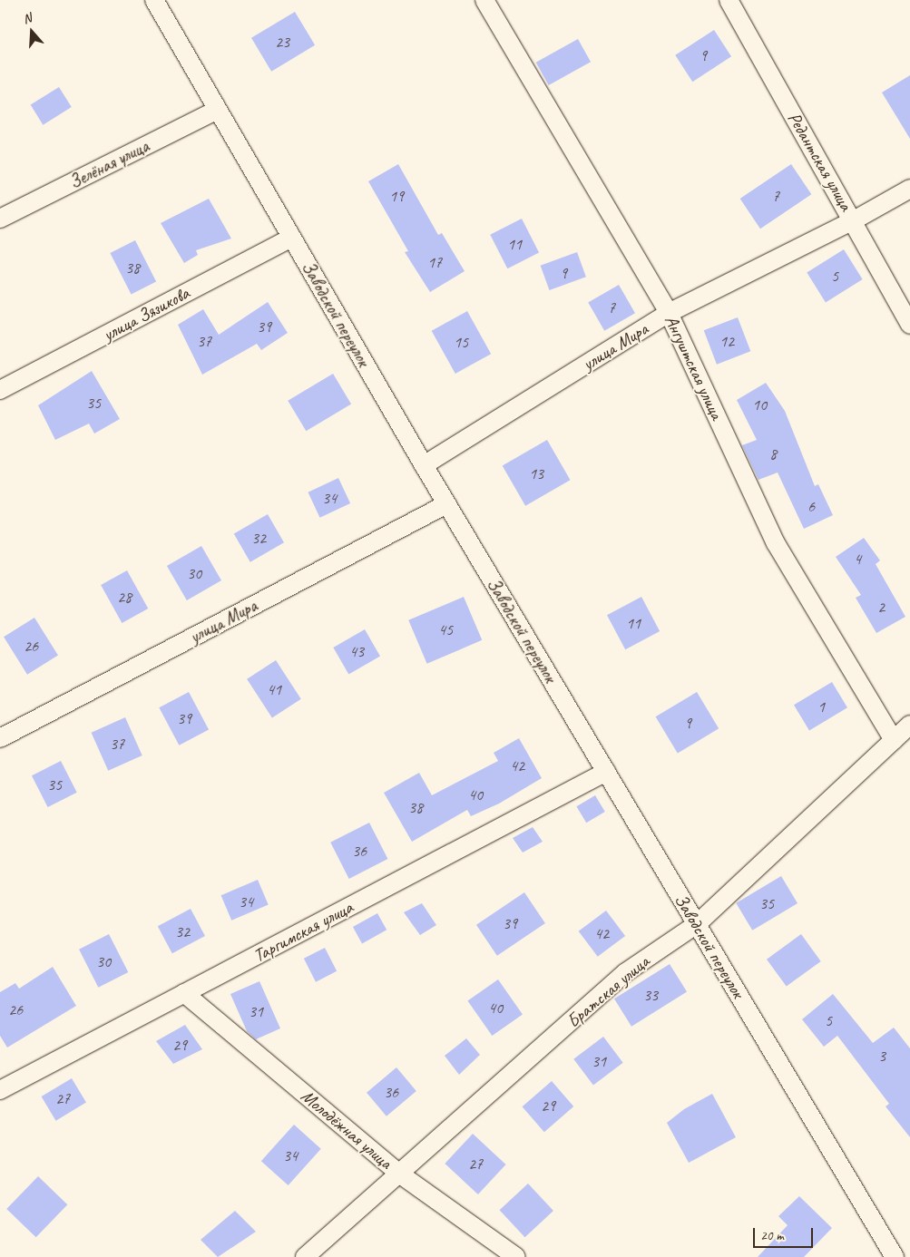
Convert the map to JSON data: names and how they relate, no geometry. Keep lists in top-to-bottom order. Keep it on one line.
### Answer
{"streets":{"street":["Редантская улица","Зелёная улица","улица Зязикова","Заводской переулок","улица Мира","Ангуштская улица","Таргимская улица","Братская улица","Молодёжная улица"]},"crossings":[["Редантская улица","улица Мира"],["Зелёная улица","Заводской переулок"],["улица Зязикова","Заводской переулок"],["Заводской переулок","улица Мира"],["Заводской переулок","Таргимская улица"],["Заводской переулок","Братская улица"],["улица Мира","Ангуштская улица"],["Ангуштская улица","Братская улица"],["Таргимская улица","Молодёжная улица"],["Братская улица","Молодёжная улица"]],"house_numbers":["23","9","19","7","11","17","38","9","5","7","39","37","12","15","35","10","8","13","34","6","32","4","30","28","2","11","45","26","43","41","1","39","9","37","42","35","40","38","36","34","35","39","32","42","30","33","40","26","31","5","29","3","31","36","27","29","34","27"],"scale_bar":"20 m","north":"top"}
